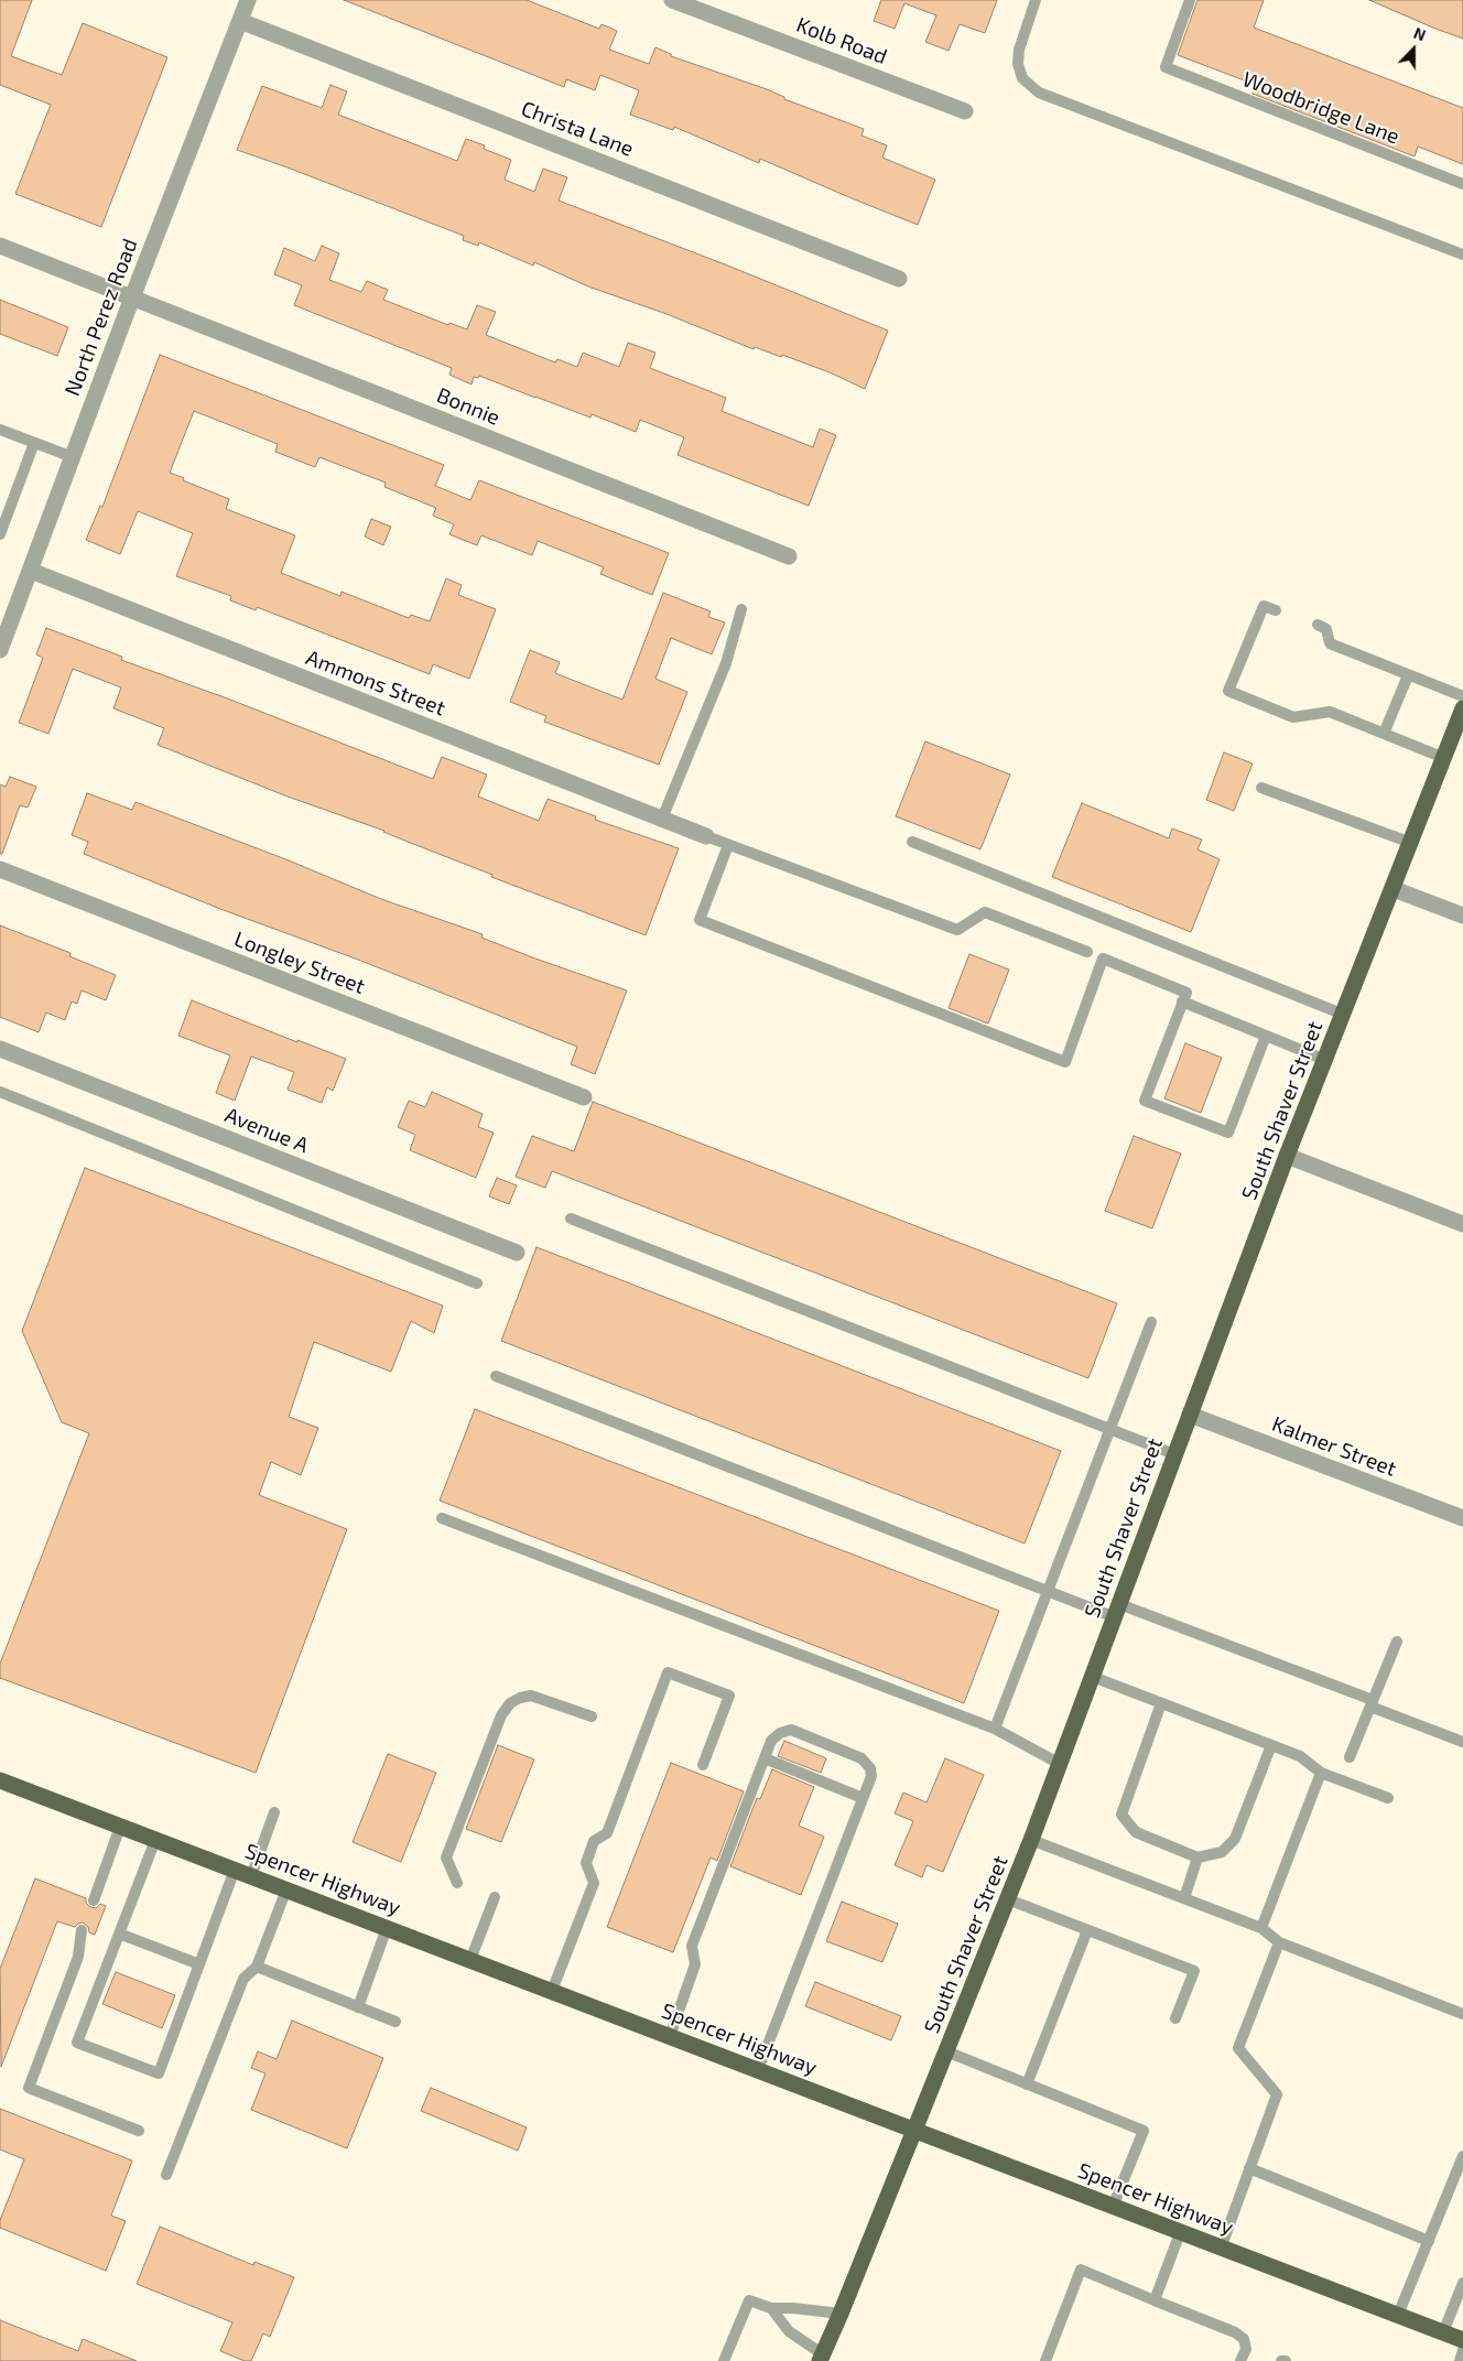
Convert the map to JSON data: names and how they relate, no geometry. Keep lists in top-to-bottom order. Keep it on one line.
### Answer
{"streets":{"main road":["South Shaver Street","Spencer Highway"],"street":["Kolb Road","Christa Lane","North Perez Road","Bonnie","Ammons Street","Longley Street","Avenue A","Kalmer Street"],"lane":["Woodbridge Lane"]},"crossings":[["Christa Lane","North Perez Road"],["North Perez Road","Bonnie"],["North Perez Road","Ammons Street"],["South Shaver Street","Kalmer Street"],["South Shaver Street","Spencer Highway"]],"north":"top"}
